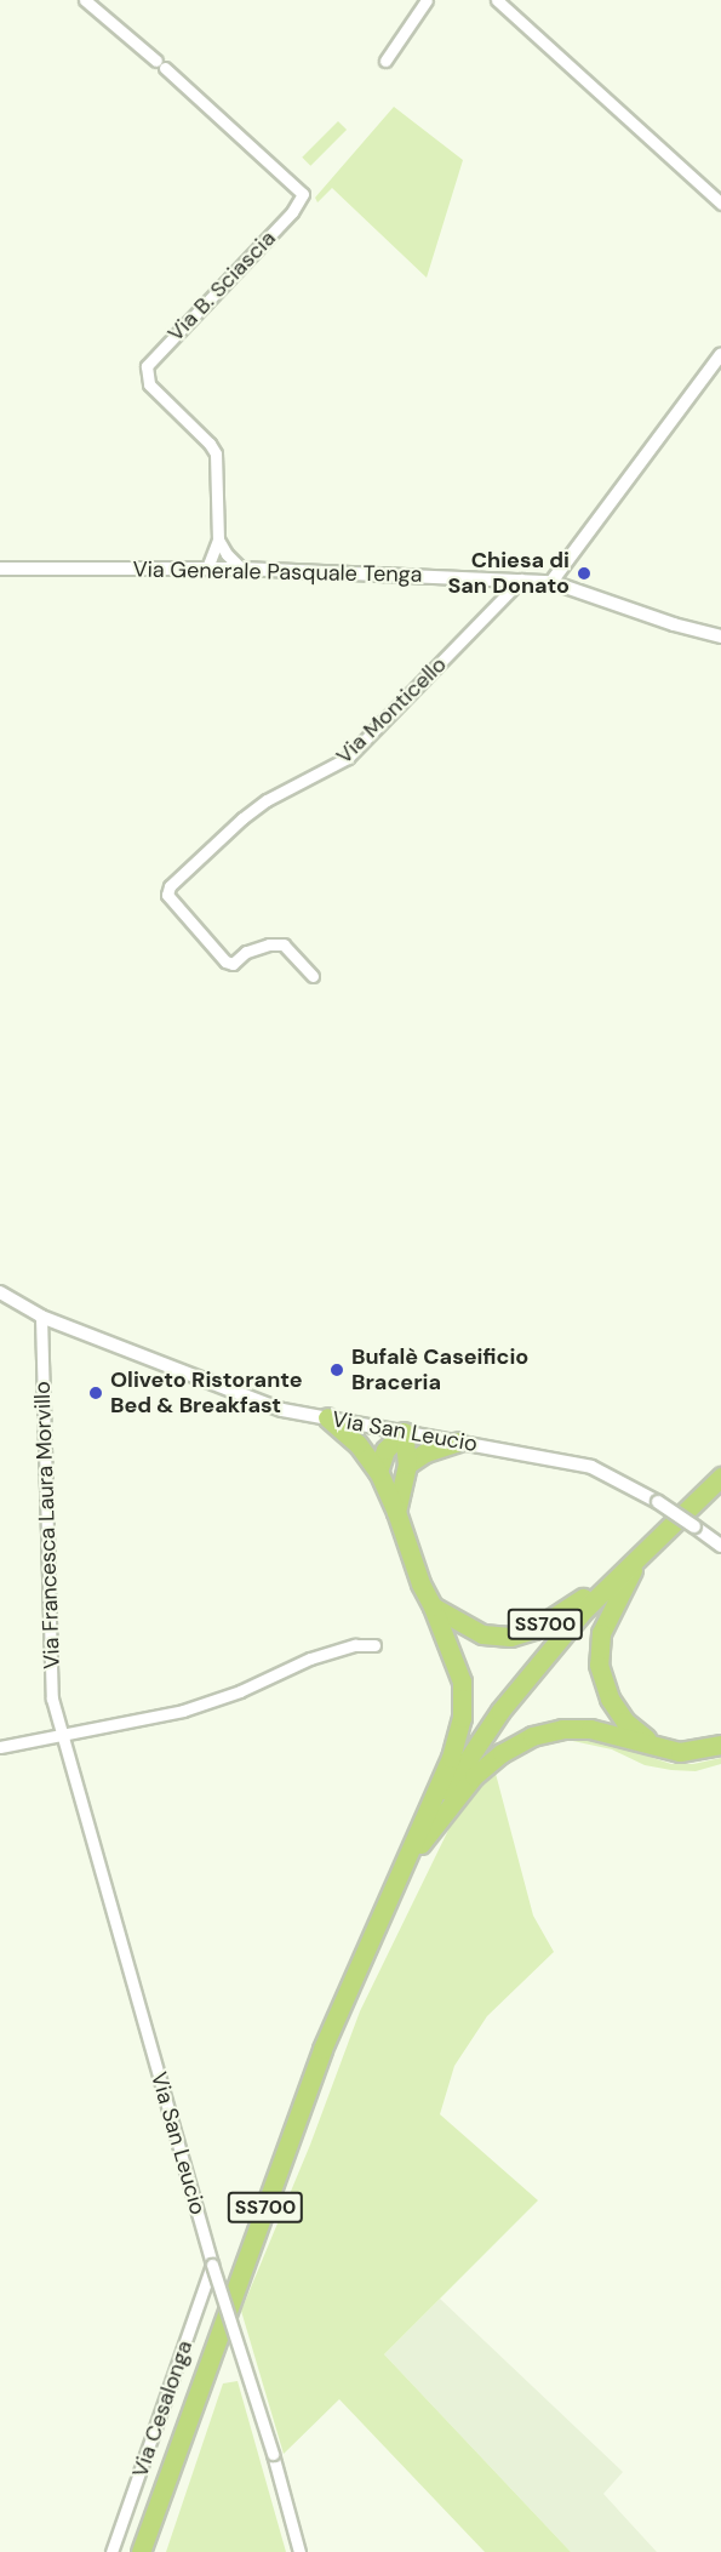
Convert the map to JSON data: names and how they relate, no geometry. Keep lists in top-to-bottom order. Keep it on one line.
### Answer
{"streets":{"highway":["SS700"],"street":["Via B. Sciascia","Via Generale Pasquale Tenga","Via Monticello","Via San Leucio","Via Francesca Laura Morvillo","Via Cesalonga"]},"crossings":[["Via Generale Pasquale Tenga","Via Monticello"],["Via San Leucio","Via Francesca Laura Morvillo"],["Via San Leucio","SS700"],["Via San Leucio","Via Cesalonga"]],"places":["Chiesa di San Donato","Bufalè Caseificio Braceria","Oliveto Ristorante Bed & Breakfast"]}
